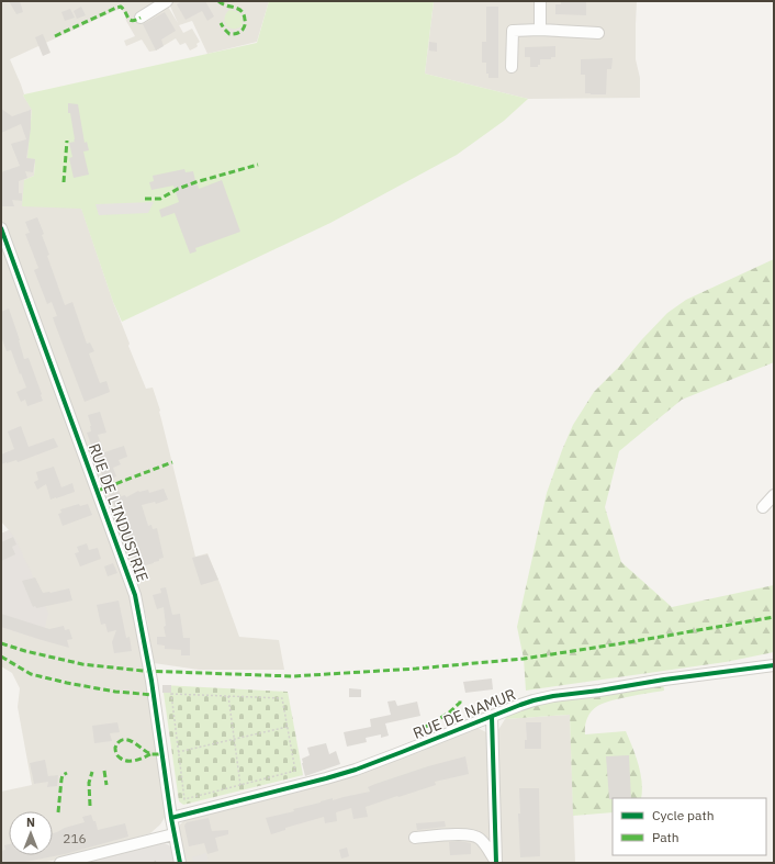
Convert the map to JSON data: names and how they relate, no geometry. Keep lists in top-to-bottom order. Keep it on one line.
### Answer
{"streets":{"street":["RUE DE L'INDUSTRIE","RUE DE NAMUR"]},"crossings":[["RUE DE L'INDUSTRIE","RUE DE NAMUR"]],"house_numbers":["216"],"legend":["Cycle path","Path"],"north":"top"}
